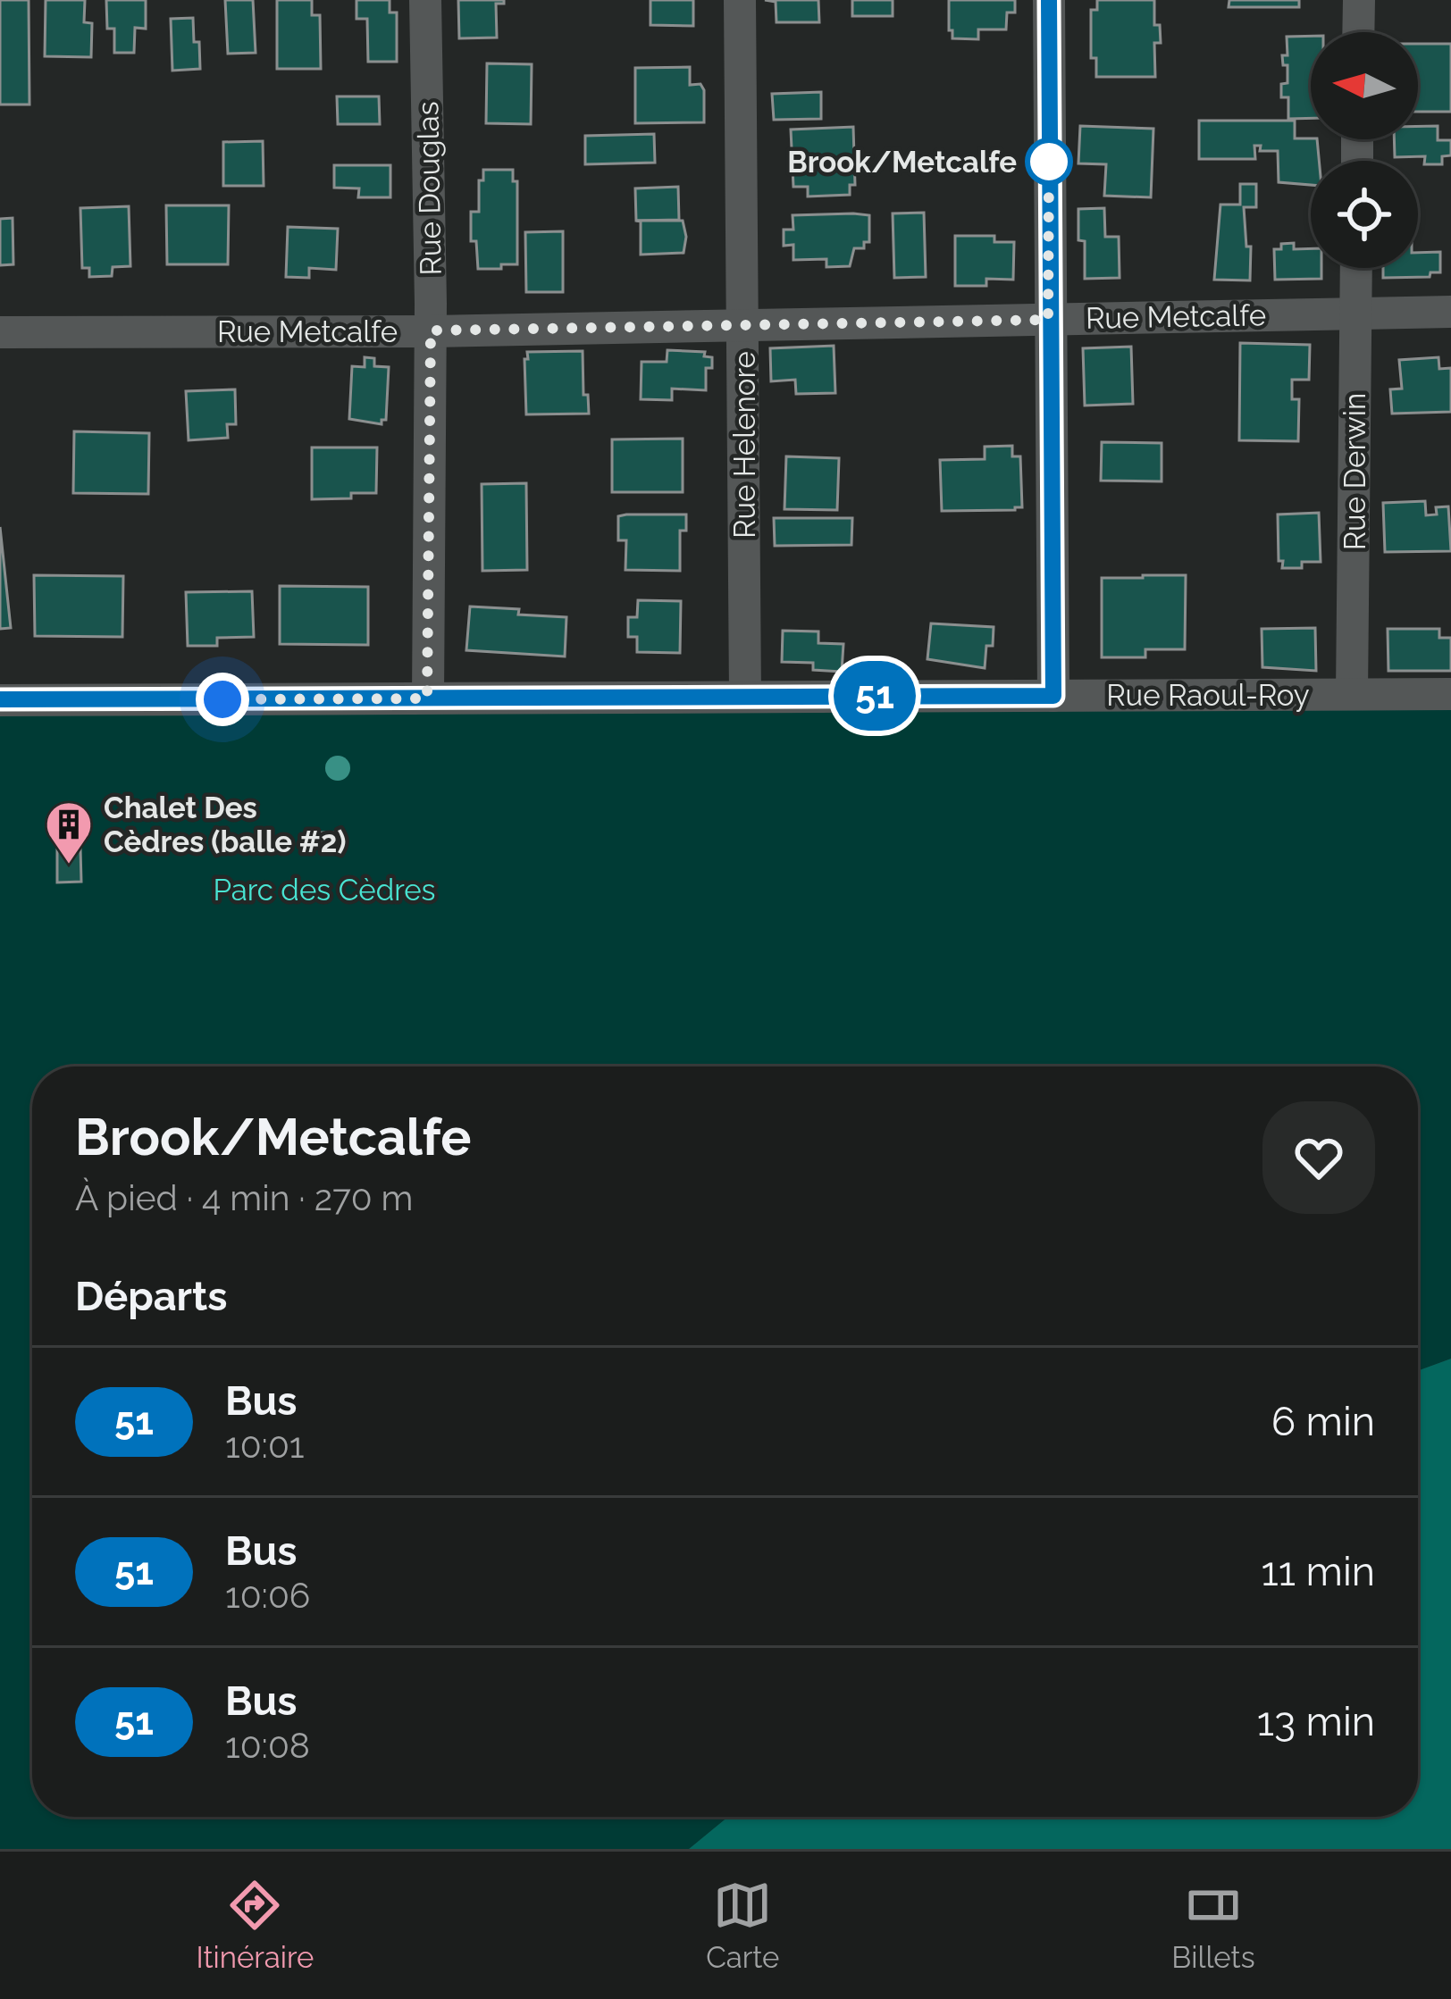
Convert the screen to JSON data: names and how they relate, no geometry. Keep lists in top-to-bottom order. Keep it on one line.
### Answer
{"streets":{"street":["Rue Douglas","Rue Metcalfe","Rue Helenore","Rue Derwin","Rue Raoul-Roy"]},"crossings":[["Rue Douglas","Rue Metcalfe"],["Rue Douglas","Rue Raoul-Roy"],["Rue Metcalfe","Rue Helenore"],["Rue Metcalfe","Rue Derwin"],["Rue Helenore","Rue Raoul-Roy"],["Rue Derwin","Rue Raoul-Roy"]],"parks":["Parc des Cèdres"],"places":{"other":["Brook/Metcalfe"],"building":["Chalet Des Cèdres (balle #2)"]},"lines":["bus line 51"],"north":"left","page":{"on_map":"51","heading":[["Brook/Metcalfe","À pied · 4 min · 270 m"],"Départs"],"list":[{"mark":"51","name":"Bus","note":"10:01","value":"6 min"},{"mark":"51","name":"Bus","note":"10:06","value":"11 min"},{"mark":"51","name":"Bus","note":"10:08","value":"13 min"}],"tabs":["Itinéraire","Carte","Billets"]}}
